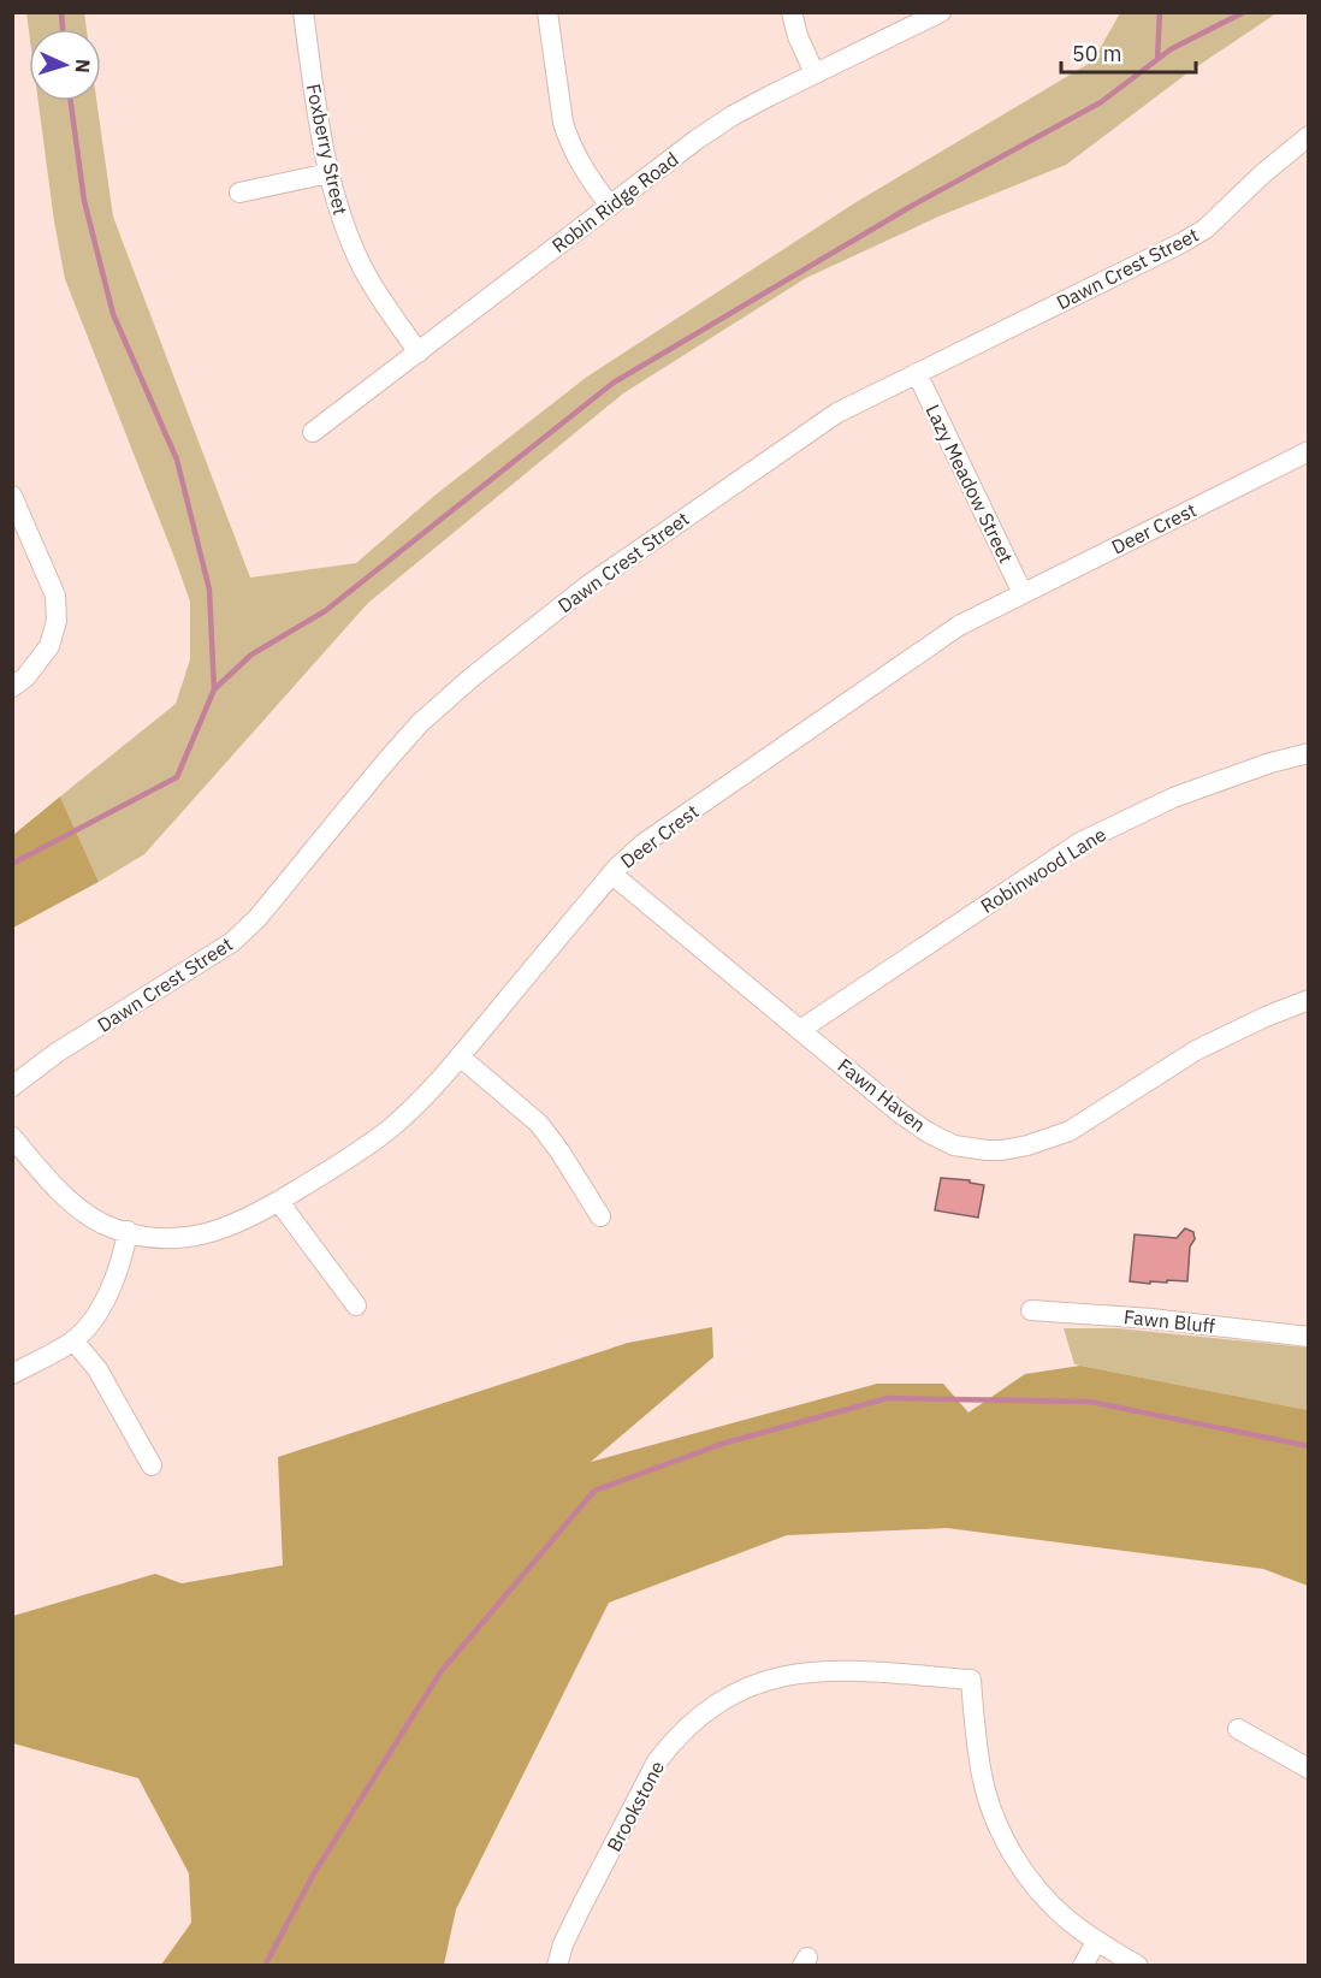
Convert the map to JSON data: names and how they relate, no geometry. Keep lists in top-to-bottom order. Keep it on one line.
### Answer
{"streets":{"street":["Foxberry Street","Robin Ridge Road","Dawn Crest Street","Lazy Meadow Street","Deer Crest","Robinwood Lane","Fawn Haven","Fawn Bluff","Brookstone"]},"crossings":[["Foxberry Street","Robin Ridge Road"],["Dawn Crest Street","Lazy Meadow Street"],["Lazy Meadow Street","Deer Crest"],["Deer Crest","Fawn Haven"],["Robinwood Lane","Fawn Haven"]],"scale_bar":"50 m","north":"right"}
